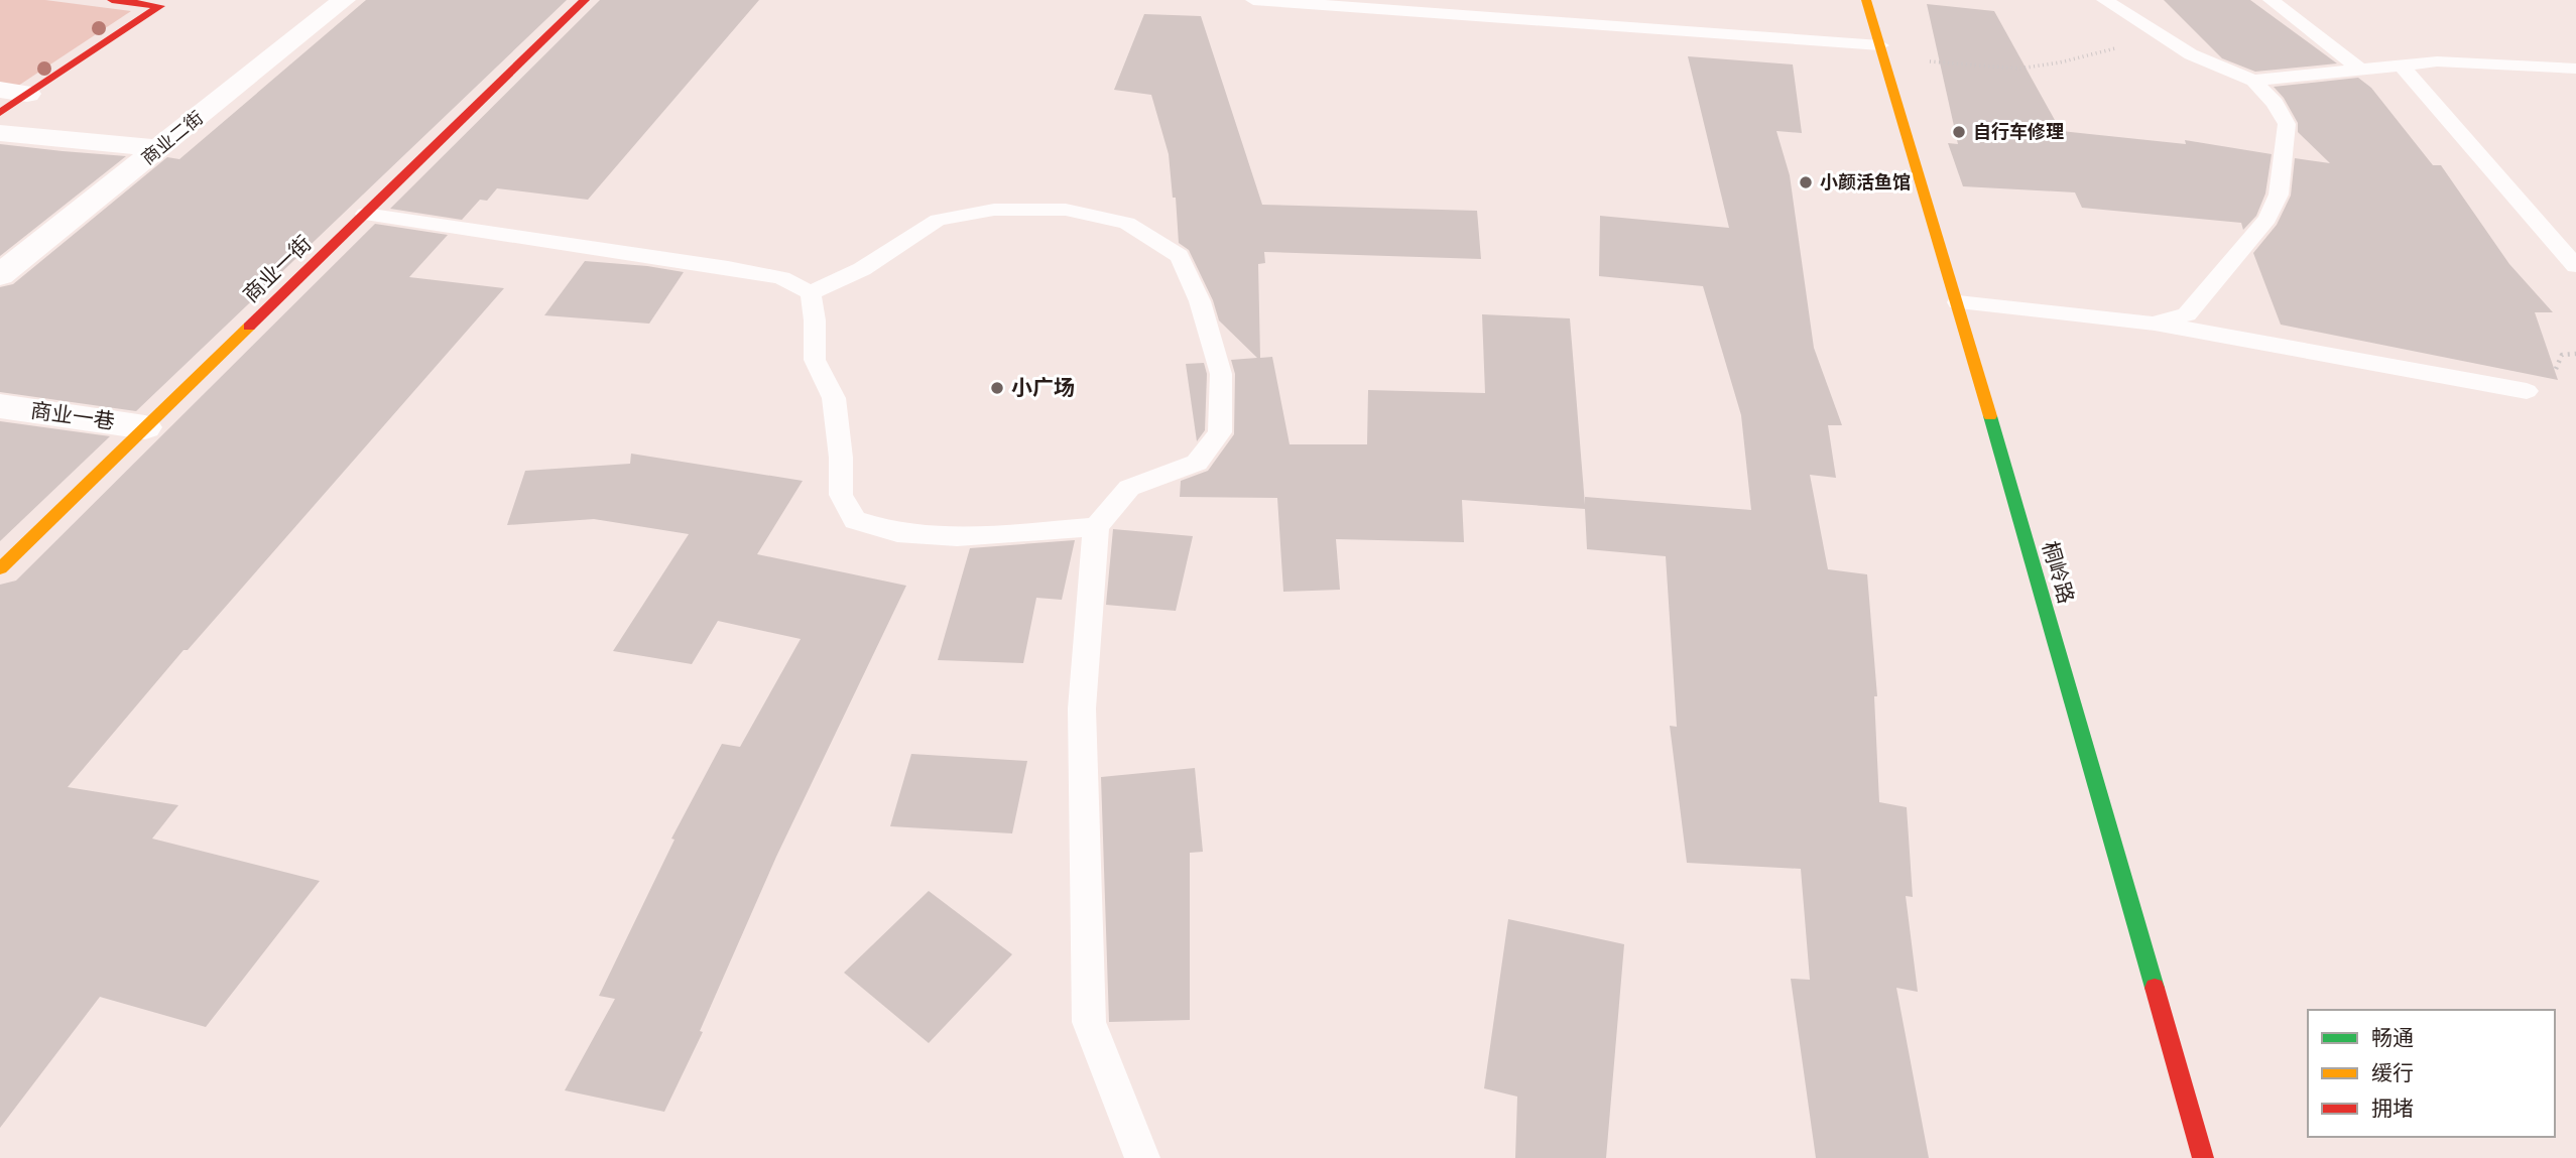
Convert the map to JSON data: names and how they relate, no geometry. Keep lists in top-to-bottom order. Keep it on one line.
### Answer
{"streets":{"main road":["商业一街","桐岭路"],"street":["商业二街","商业一巷"]},"crossings":[["商业一街","商业一巷"]],"places":["自行车修理","小颜活鱼馆","小广场"],"legend":["畅通","缓行","拥堵"]}
